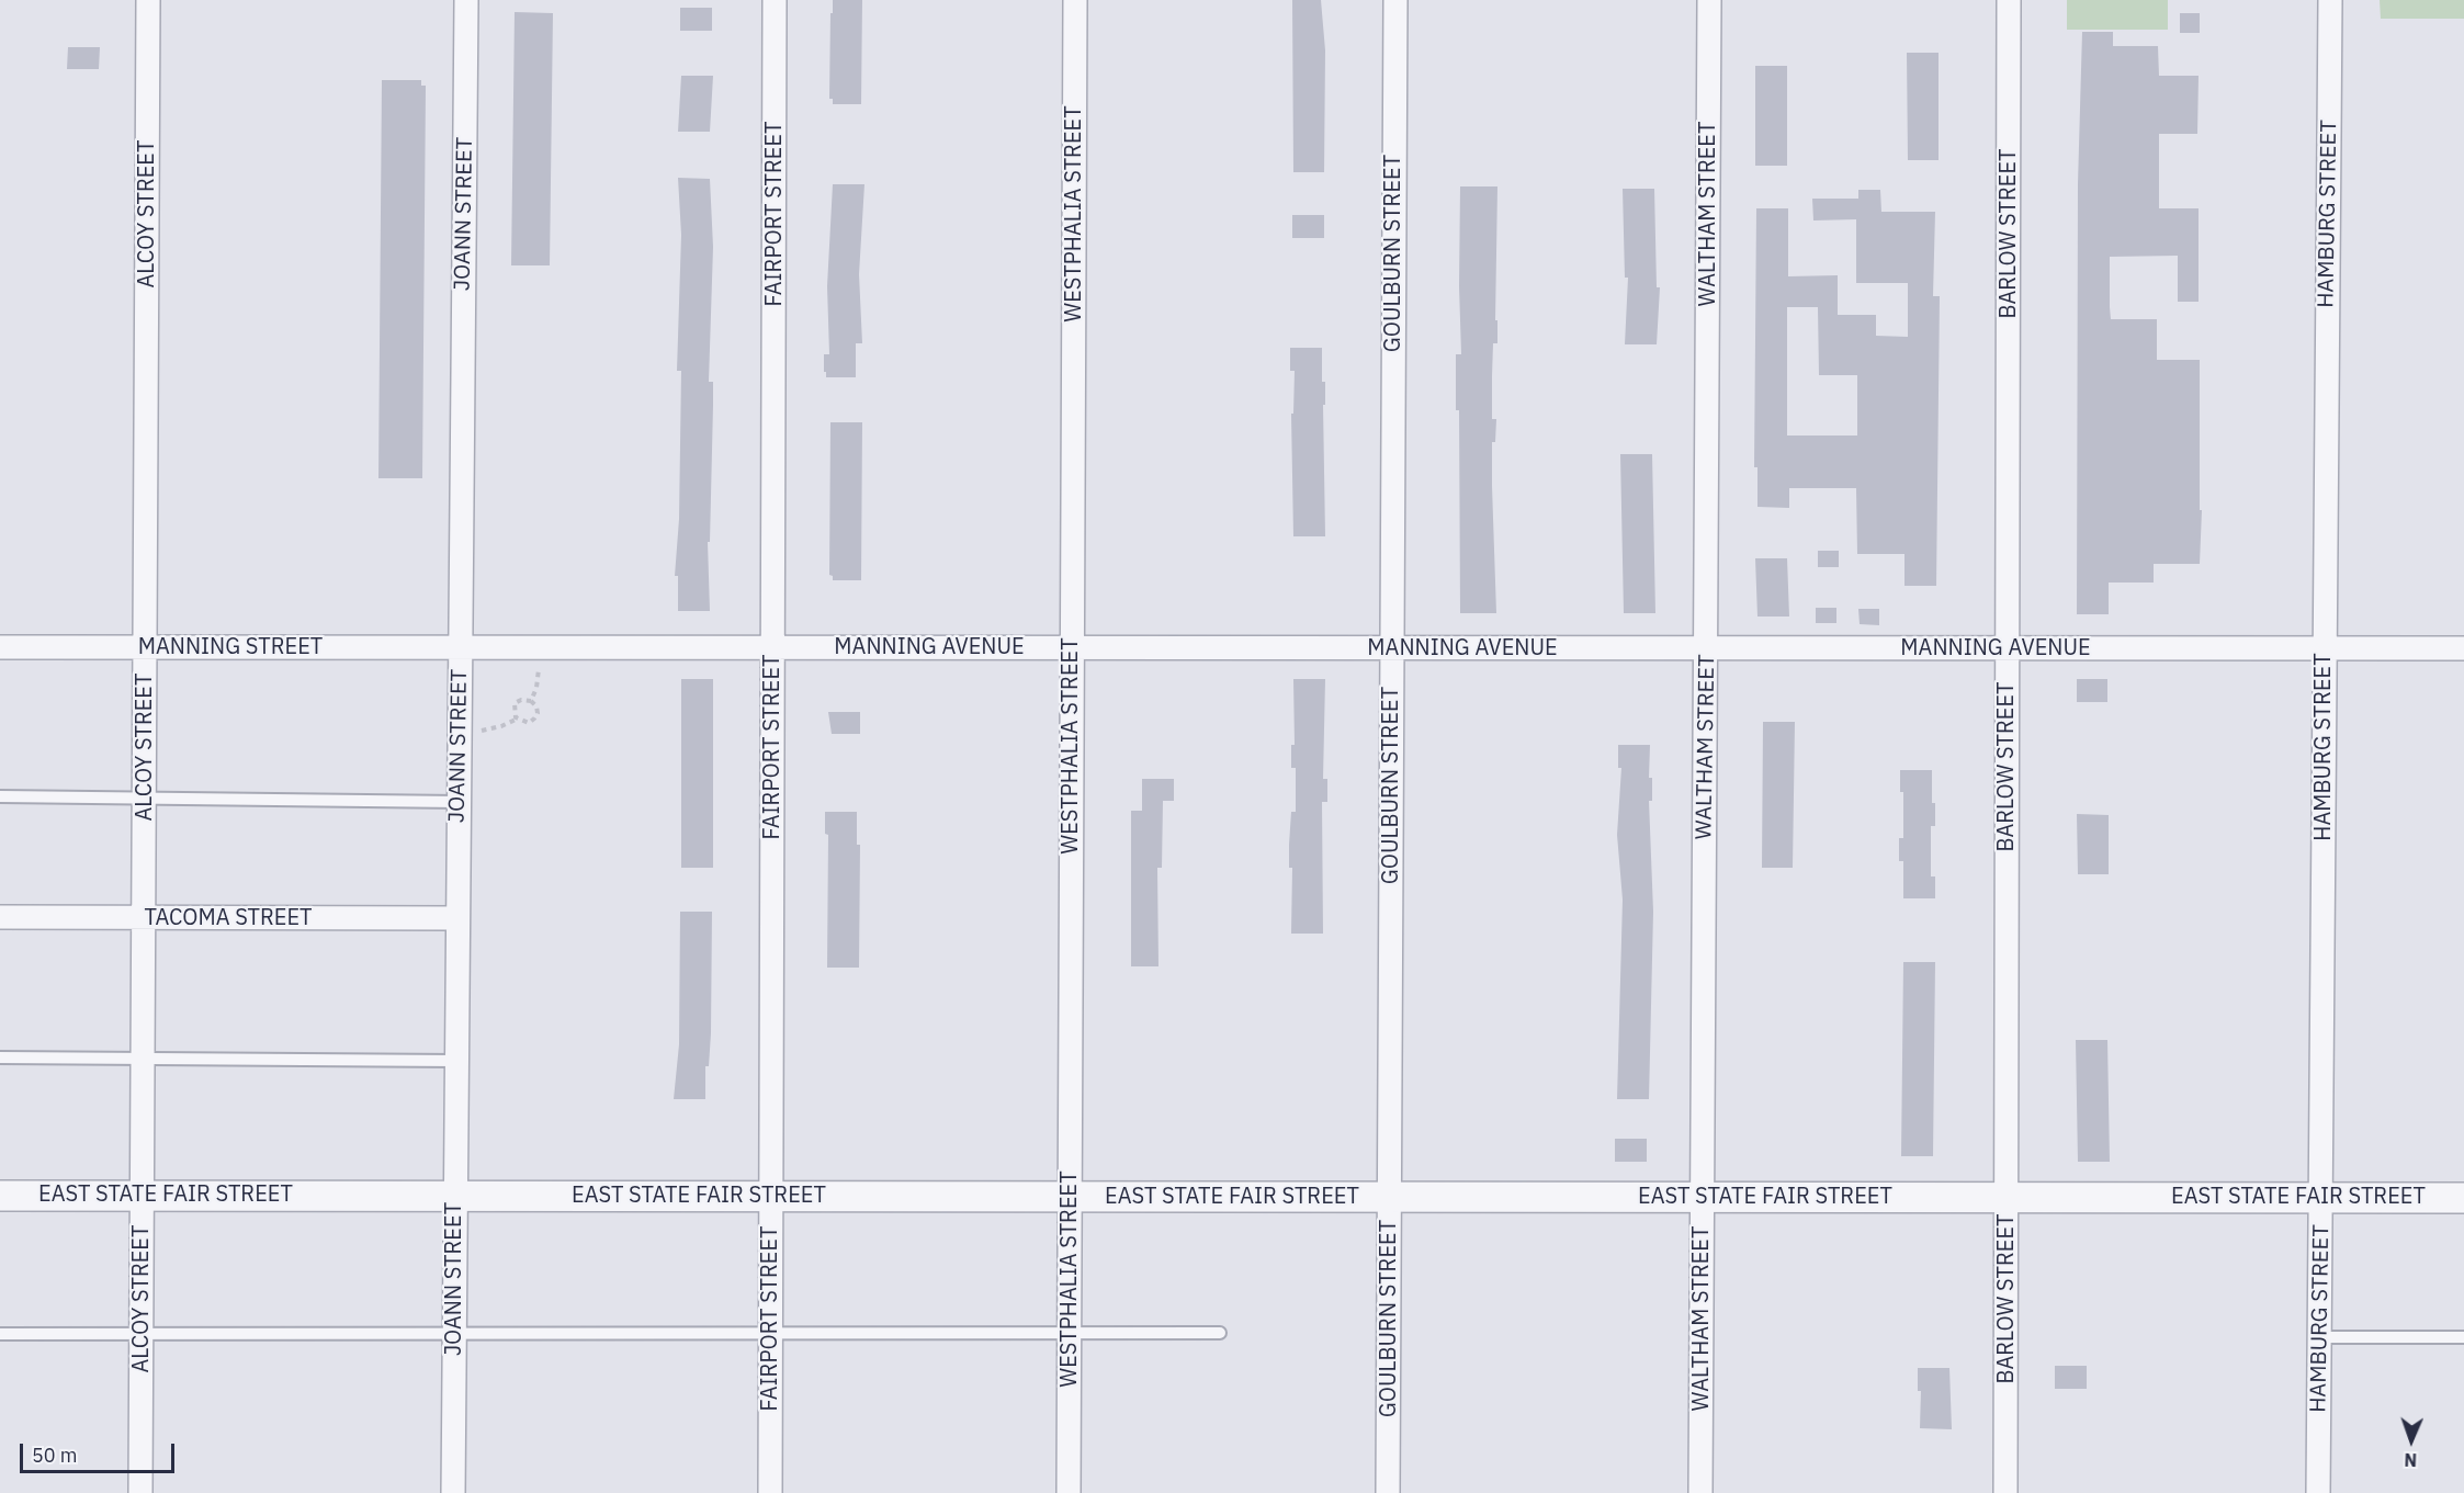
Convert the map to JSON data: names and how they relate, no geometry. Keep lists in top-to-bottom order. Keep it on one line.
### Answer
{"streets":{"street":["ALCOY STREET","JOANN STREET","FAIRPORT STREET","WESTPHALIA STREET","WALTHAM STREET","HAMBURG STREET","BARLOW STREET","GOULBURN STREET","MANNING STREET","MANNING AVENUE","TACOMA STREET","EAST STATE FAIR STREET"]},"crossings":[["ALCOY STREET","MANNING STREET"],["ALCOY STREET","TACOMA STREET"],["ALCOY STREET","EAST STATE FAIR STREET"],["JOANN STREET","MANNING STREET"],["JOANN STREET","MANNING AVENUE"],["JOANN STREET","TACOMA STREET"],["JOANN STREET","EAST STATE FAIR STREET"],["FAIRPORT STREET","MANNING AVENUE"],["FAIRPORT STREET","EAST STATE FAIR STREET"],["WESTPHALIA STREET","MANNING AVENUE"],["WESTPHALIA STREET","EAST STATE FAIR STREET"],["WALTHAM STREET","MANNING AVENUE"],["WALTHAM STREET","EAST STATE FAIR STREET"],["HAMBURG STREET","MANNING AVENUE"],["HAMBURG STREET","EAST STATE FAIR STREET"],["BARLOW STREET","MANNING AVENUE"],["BARLOW STREET","EAST STATE FAIR STREET"],["GOULBURN STREET","MANNING AVENUE"],["GOULBURN STREET","EAST STATE FAIR STREET"],["MANNING STREET","MANNING AVENUE"]],"scale_bar":"50 m","north":"bottom"}
